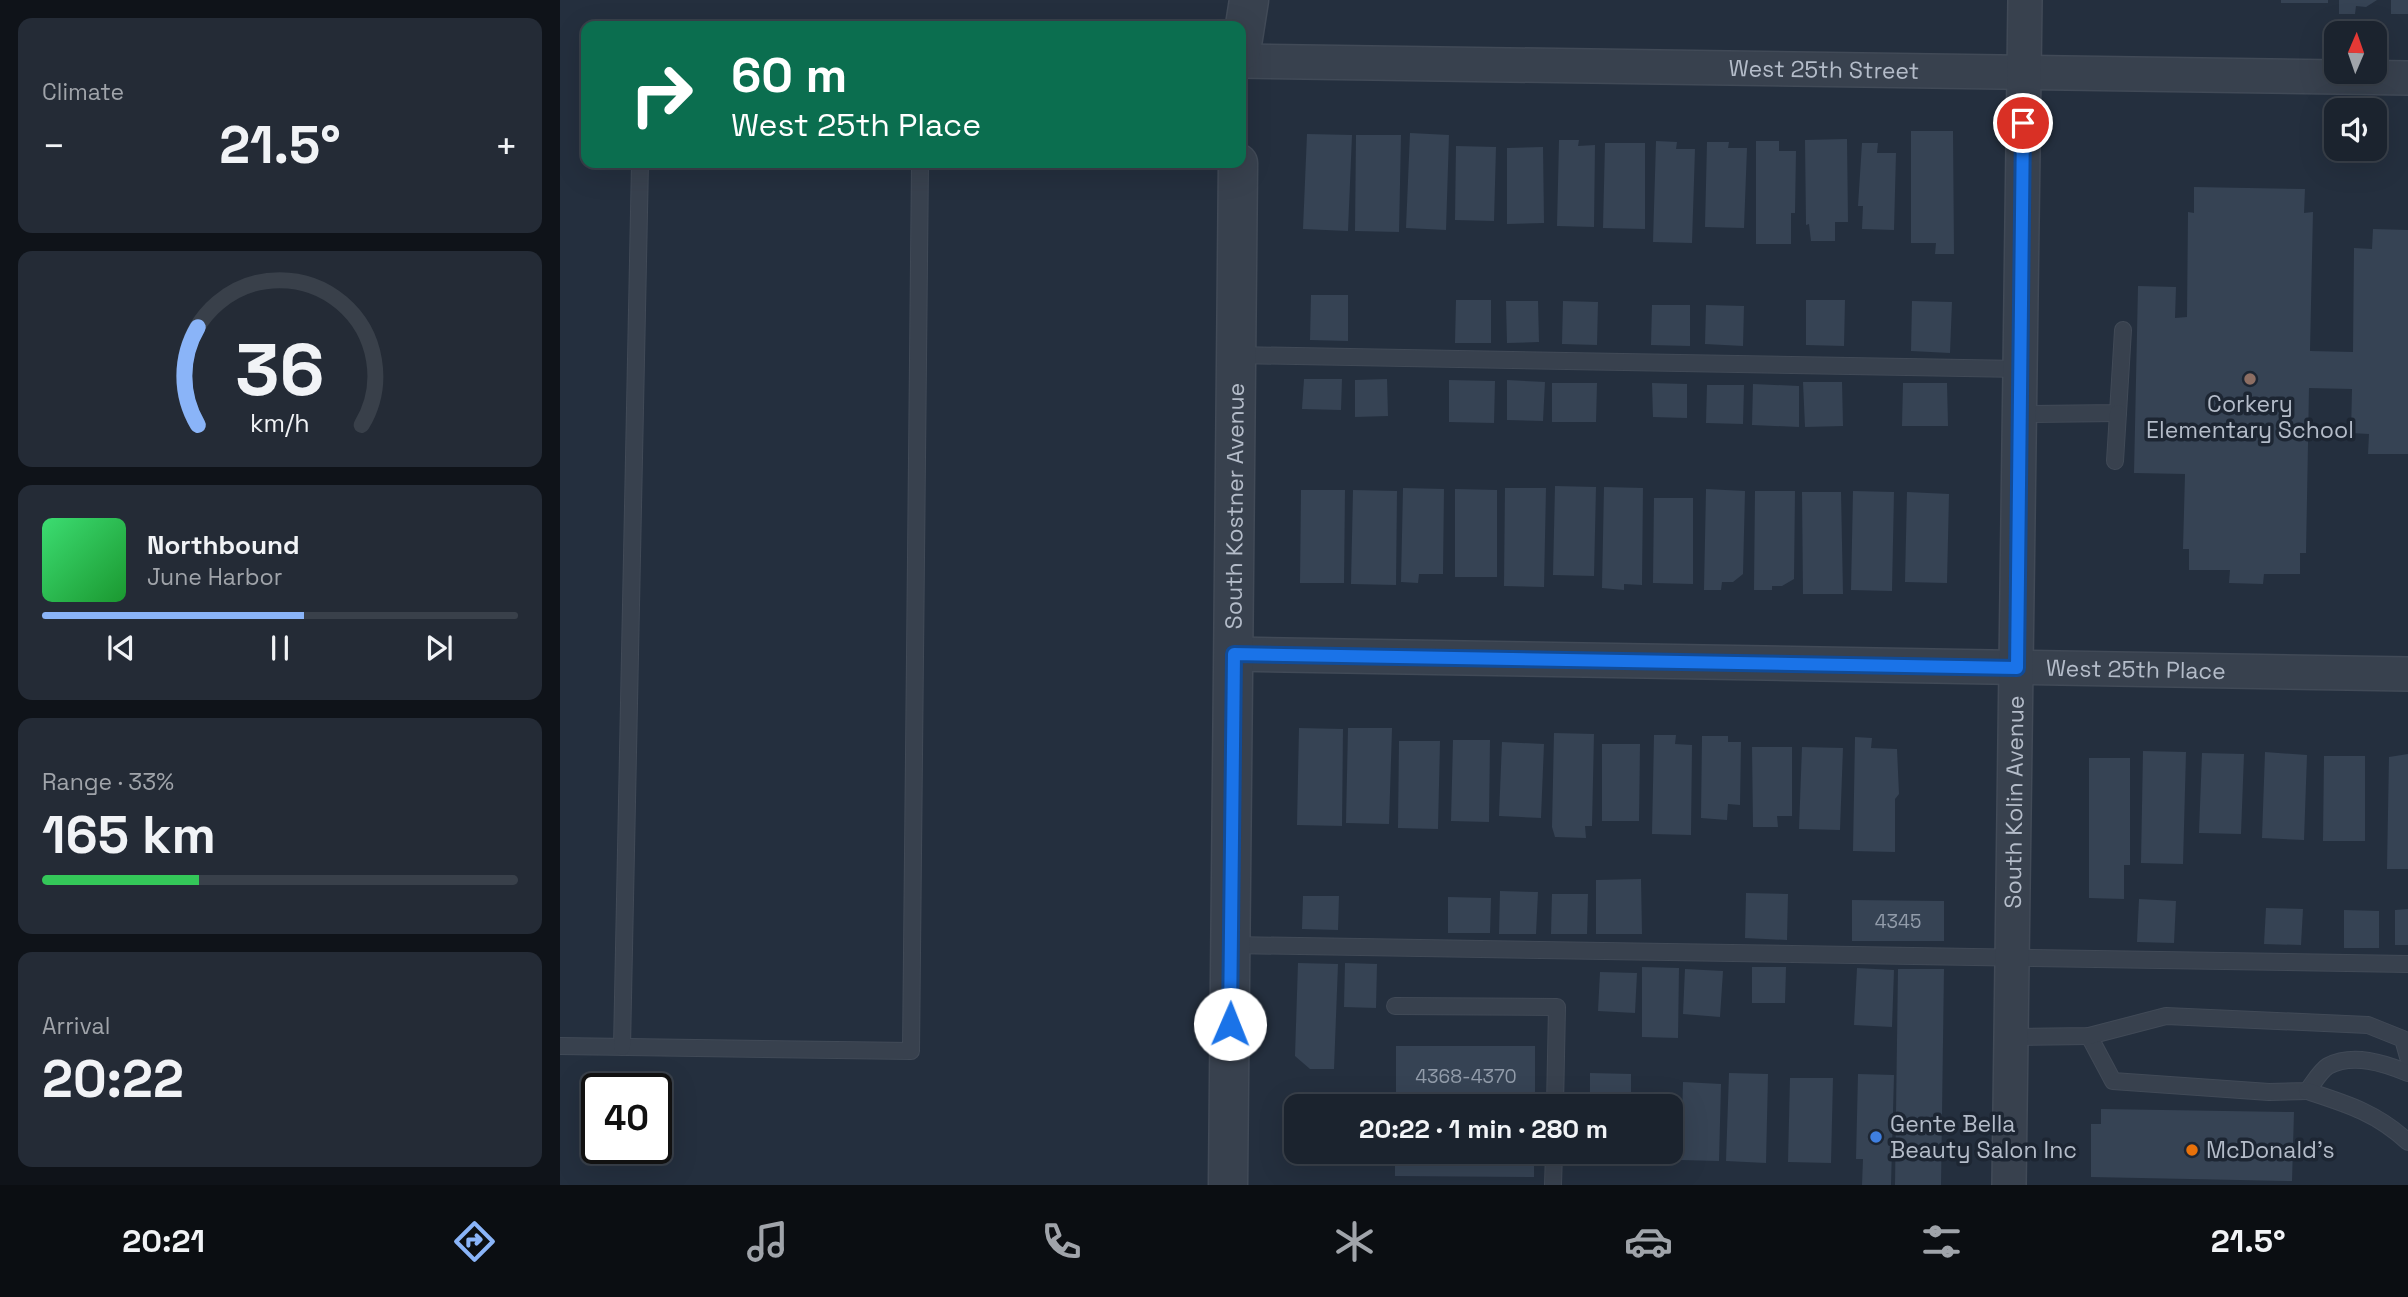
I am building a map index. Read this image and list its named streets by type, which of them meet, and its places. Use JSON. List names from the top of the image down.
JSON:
{
  "streets": {
    "street": [
      "West 25th Street",
      "South Kostner Avenue",
      "West 25th Place",
      "South Kolin Avenue"
    ]
  },
  "crossings": [
    ["West 25th Street", "South Kolin Avenue"],
    ["South Kostner Avenue", "West 25th Place"],
    ["West 25th Place", "South Kolin Avenue"]
  ],
  "places": ["Corkery Elementary School", "Gente Bella Beauty Salon Inc", "McDonald's"],
  "house_numbers": ["4345", "4368-4370"],
  "north": "top",
  "page": {
    "tile": [
      "Climate",
      ["Range · 33%", "165 km"],
      ["Arrival", "20:22"]
    ],
    "turn": ["60 m", "West 25th Place"],
    "heat": ["−", "21.5°", "+"],
    "song": ["Northbound", "June Harbor"],
    "limit": "40",
    "trip": "20:22 · 1 min · 280 m",
    "tabs": ["20:21", "21.5°"],
    "gauge": ["36", "km/h"]
  }
}
